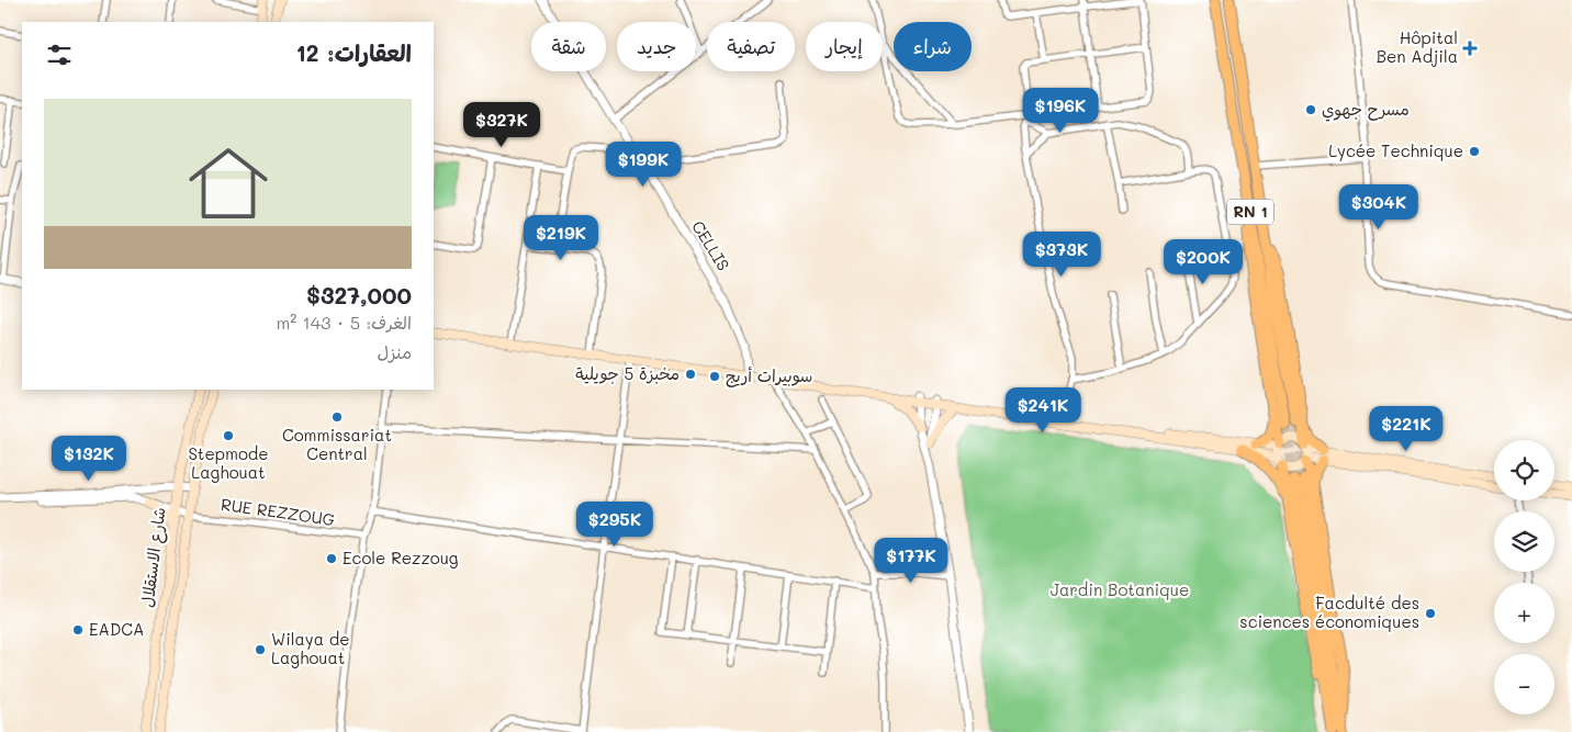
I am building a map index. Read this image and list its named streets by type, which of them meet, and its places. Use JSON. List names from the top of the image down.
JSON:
{
  "streets": {
    "highway": ["RN 1"],
    "main road": ["شارع الاستقلال"],
    "street": ["CELLIS", "RUE REZZOUG"]
  },
  "parks": ["Jardin Botanique"],
  "places": {
    "health": ["Hôpital Ben Adjila"],
    "other": [
      "مسرح جهوي",
      "Lycée Technique",
      "مخبزة 5 جويلية",
      "سوبيرات أريج",
      "Commissariat Central",
      "Stepmode Laghouat",
      "Ecole Rezzoug",
      "Facdulté des sciences économiques",
      "EADCA",
      "Wilaya de Laghouat"
    ]
  },
  "page": {
    "chip": [
      "شراء",
      "إيجار",
      "تصفية",
      "جديد",
      "شقة"
    ],
    "heading": "العقارات: 12",
    "price": [
      "$196K",
      "$327K",
      "$199K",
      "$304K",
      "$219K",
      "$373K",
      "$200K",
      "$241K",
      "$221K",
      "$132K",
      "$295K",
      "$177K"
    ],
    "list": [
      {
        "name": "$327,000",
        "note": "الغرف: 5 · 143 m² · منزل"
      }
    ],
    "map_buttons": ["+", "−"]
  }
}
